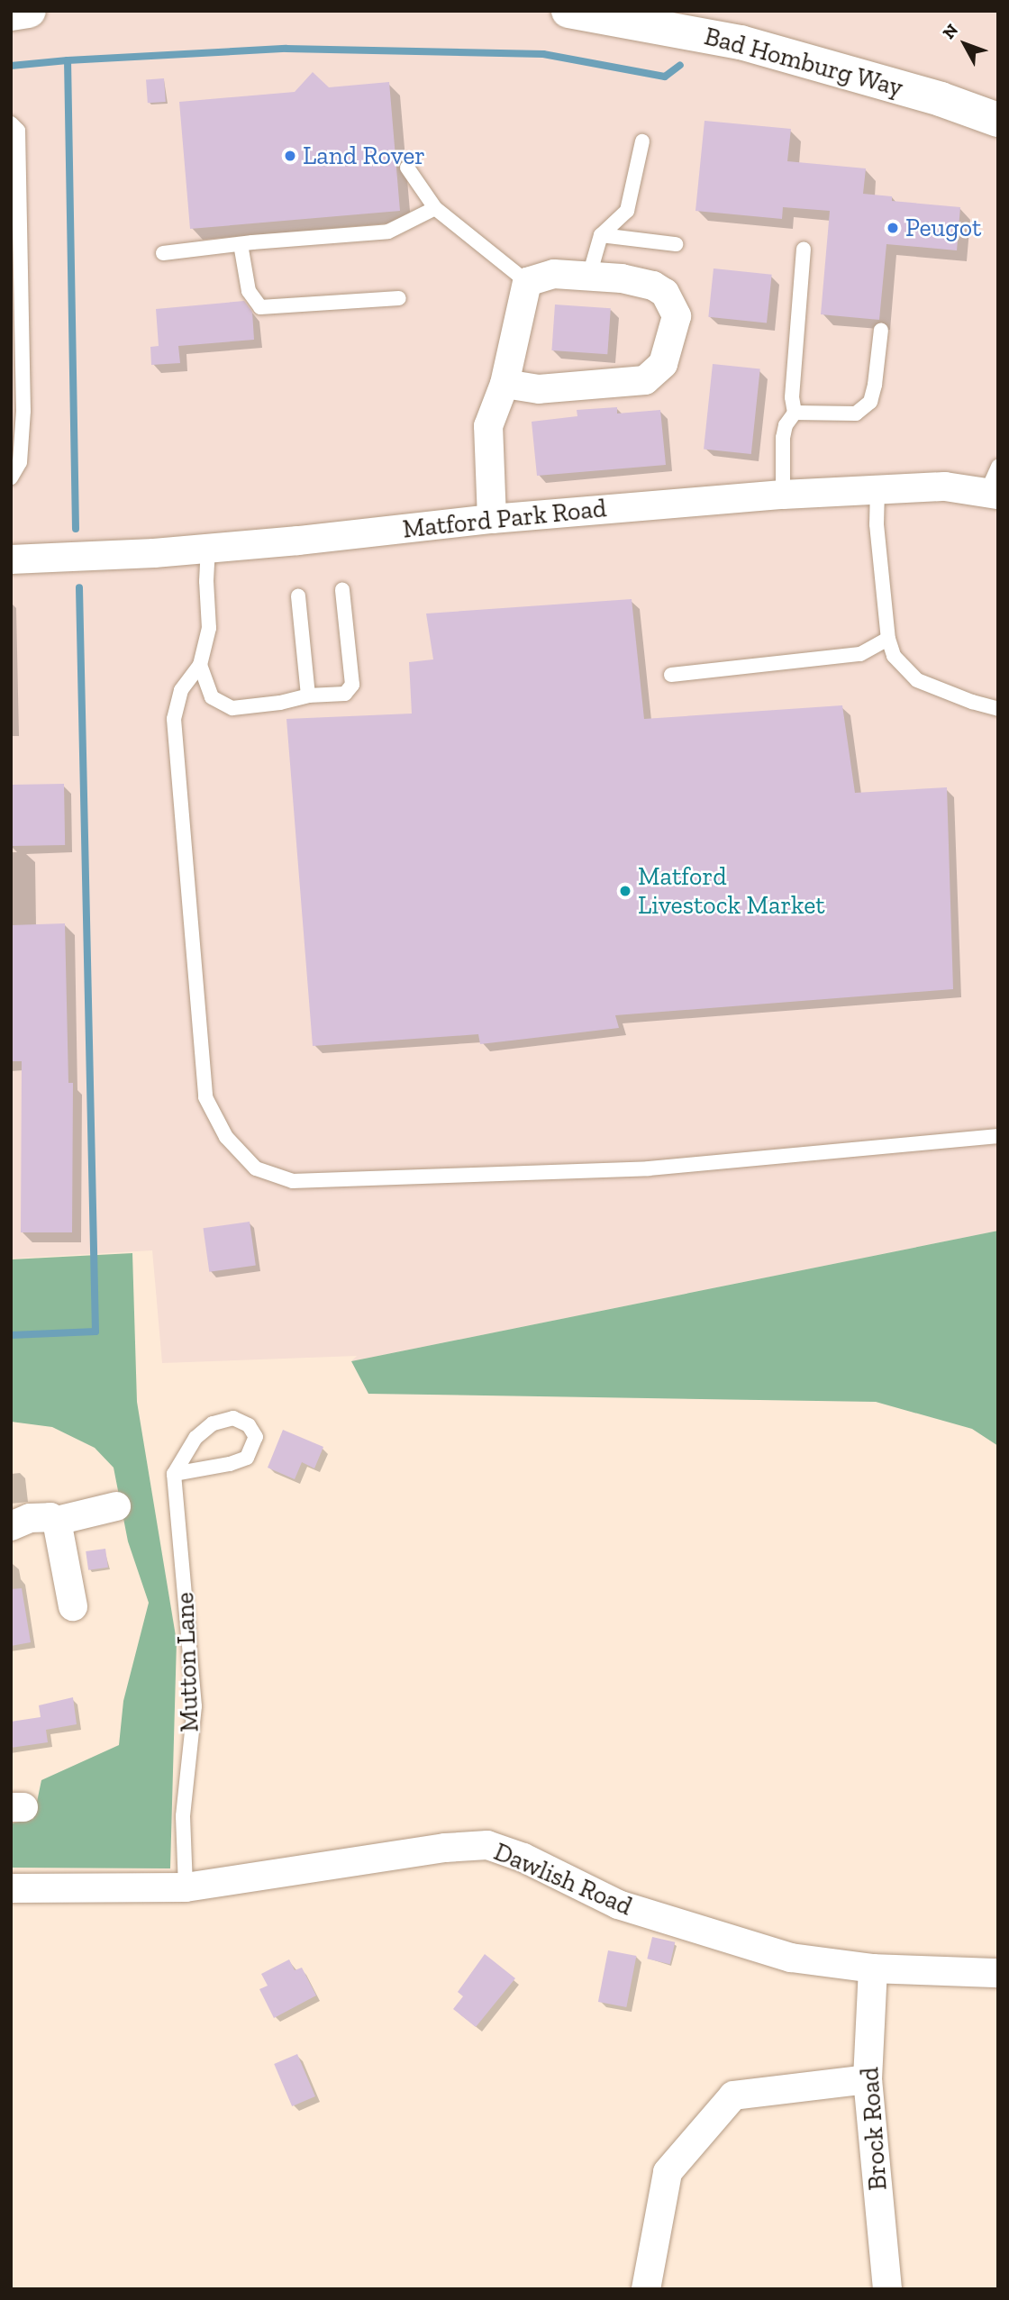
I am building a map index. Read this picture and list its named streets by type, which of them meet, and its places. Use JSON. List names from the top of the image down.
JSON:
{
  "streets": {
    "main road": ["Bad Homburg Way"],
    "street": ["Matford Park Road", "Dawlish Road", "Brock Road"],
    "lane": ["Mutton Lane"]
  },
  "crossings": [
    ["Mutton Lane", "Dawlish Road"],
    ["Dawlish Road", "Brock Road"]
  ],
  "places": ["Land Rover", "Peugot", "Matford Livestock Market"],
  "north": "top left"
}
